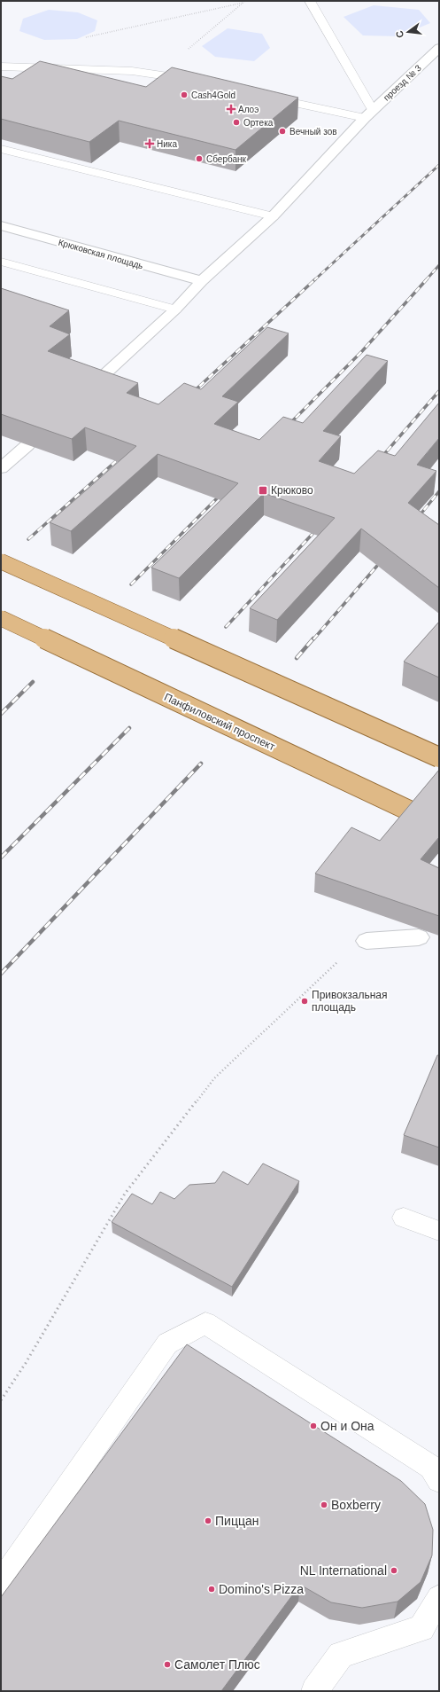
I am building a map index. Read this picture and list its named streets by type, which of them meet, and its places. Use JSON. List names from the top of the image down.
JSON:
{
  "streets": {
    "main road": ["Панфиловский проспект"],
    "street": ["проезд № 3", "Крюковская площадь"]
  },
  "crossings": [
    ["проезд № 3", "Крюковская площадь"]
  ],
  "places": {
    "other": [
      "Cash4Gold",
      "Ортека",
      "Вечный зов",
      "Сбербанк",
      "Привокзальная площадь",
      "Он и Она",
      "Boxberry",
      "Пиццан",
      "NL International",
      "Domino's Pizza",
      "Самолет Плюс"
    ],
    "health": ["Алоэ", "Ника"],
    "transit": ["Крюково"]
  },
  "north": "left"
}
